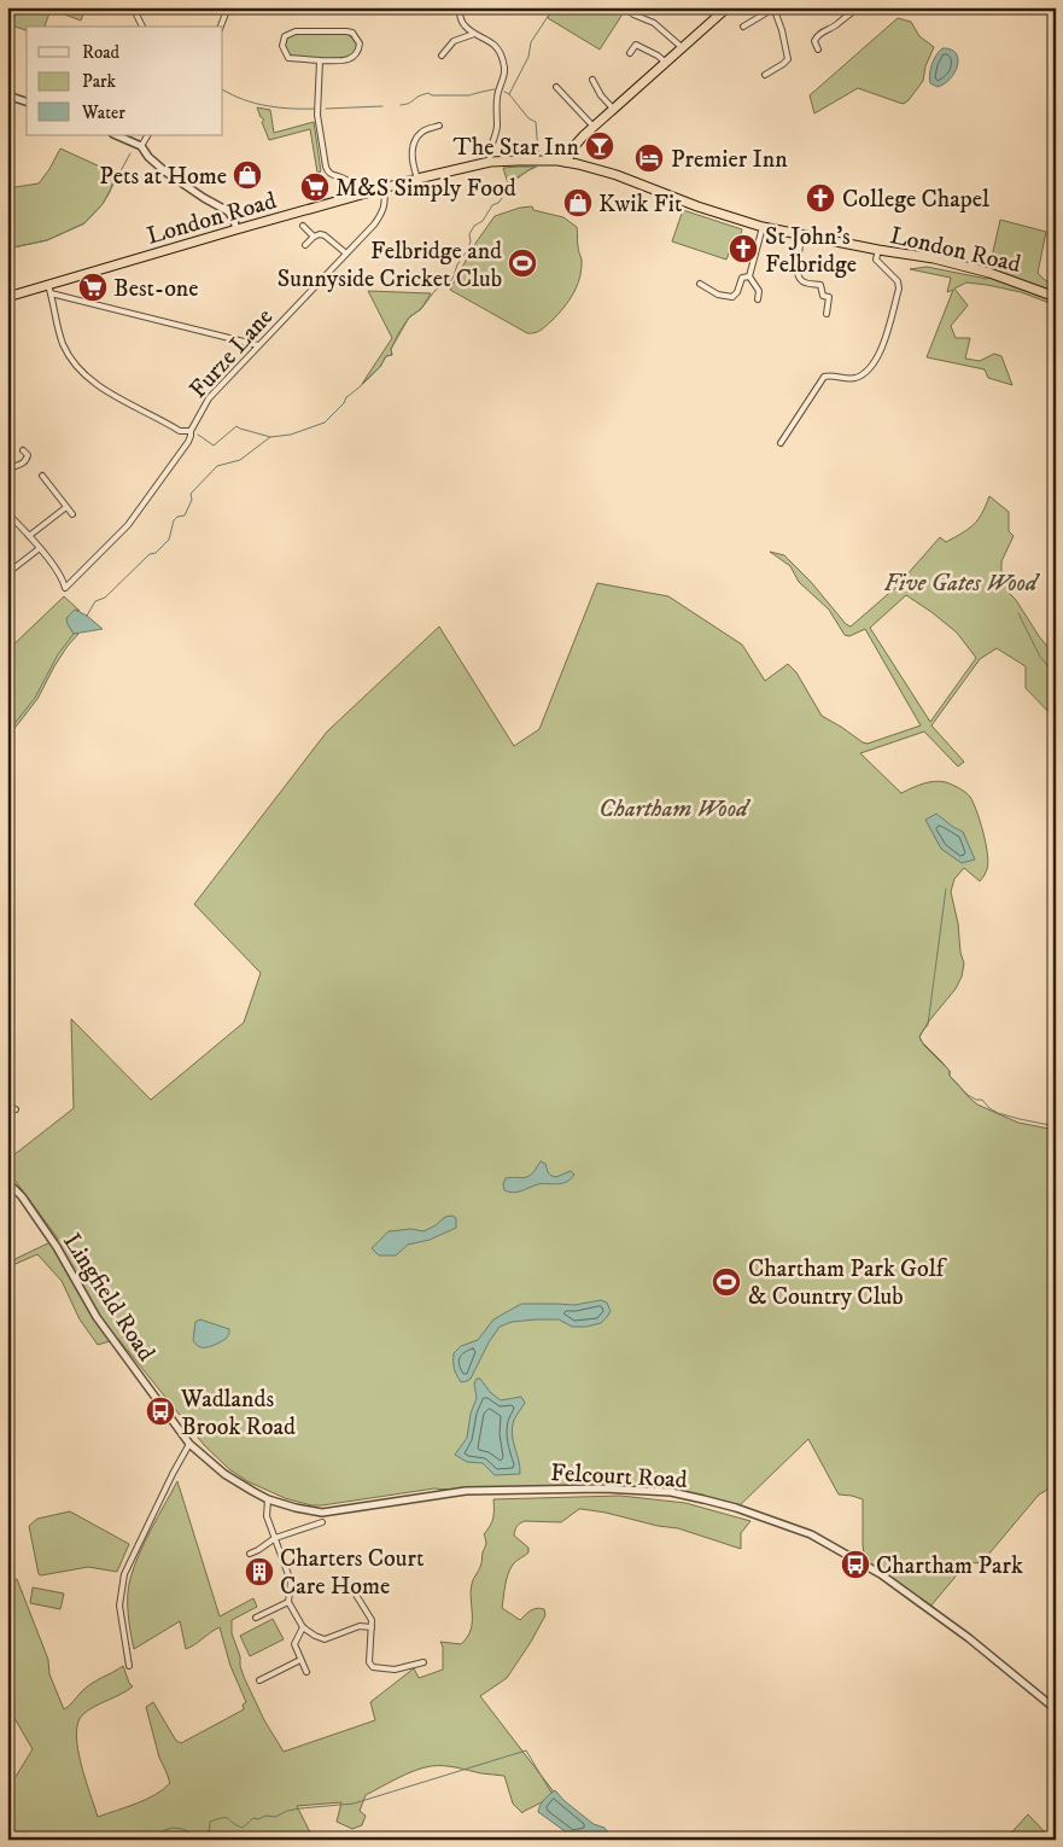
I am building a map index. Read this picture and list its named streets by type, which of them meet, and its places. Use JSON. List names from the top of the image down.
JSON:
{
  "streets": {
    "highway": ["London Road"],
    "street": ["Furze Lane", "Lingfield Road", "Felcourt Road"]
  },
  "crossings": [
    ["London Road", "Furze Lane"],
    ["Lingfield Road", "Felcourt Road"]
  ],
  "parks": ["Five Gates Wood", "Chartham Wood"],
  "places": {
    "bar": ["The Star Inn"],
    "hotel": ["Premier Inn"],
    "shop": ["Pets at Home", "Kwik Fit"],
    "supermarket": ["M&S Simply Food", "Best-one"],
    "church": ["College Chapel", "St John's Felbridge"],
    "sports": ["Felbridge and Sunnyside Cricket Club", "Chartham Park Golf & Country Club"],
    "bus stop": ["Wadlands Brook Road", "Chartham Park"],
    "building": ["Charters Court Care Home"]
  },
  "legend": ["Road", "Park", "Water"]
}
